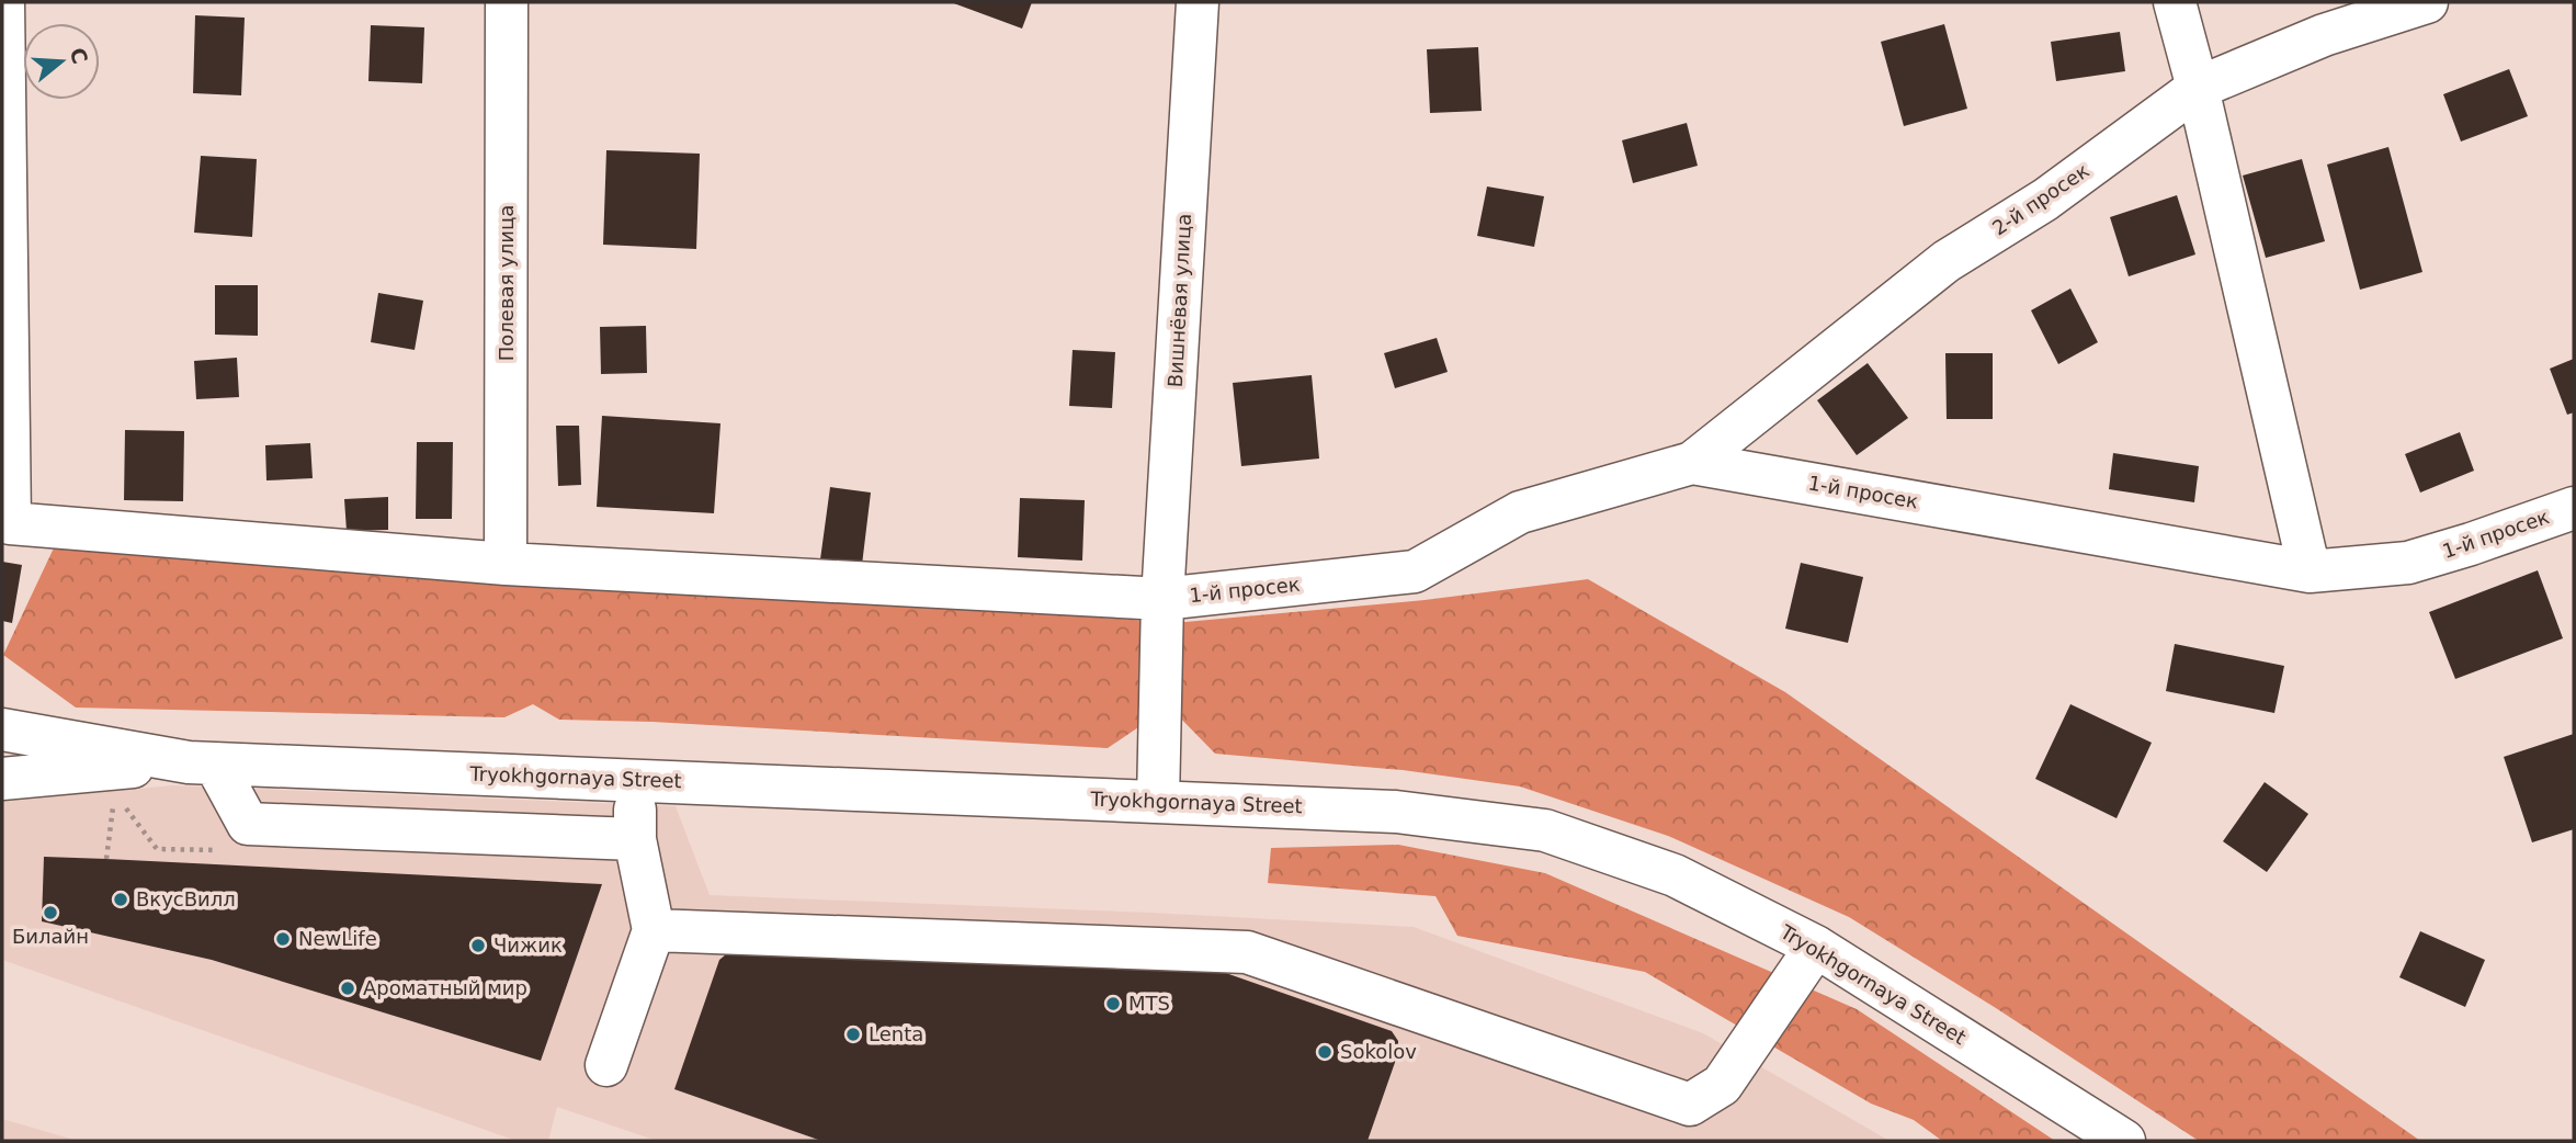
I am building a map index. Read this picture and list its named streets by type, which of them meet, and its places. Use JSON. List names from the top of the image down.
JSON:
{
  "streets": {
    "street": [
      "2-й просек",
      "Полевая улица",
      "Вишнёвая улица",
      "1-й просек",
      "Tryokhgornaya Street"
    ]
  },
  "crossings": [
    ["2-й просек", "1-й просек"],
    ["Полевая улица", "1-й просек"],
    ["Вишнёвая улица", "1-й просек"],
    ["Вишнёвая улица", "Tryokhgornaya Street"]
  ],
  "places": [
    "ВкусВилл",
    "Билайн",
    "NewLife",
    "Чижик",
    "Ароматный мир",
    "MTS",
    "Lenta",
    "Sokolov"
  ],
  "north": "right"
}
